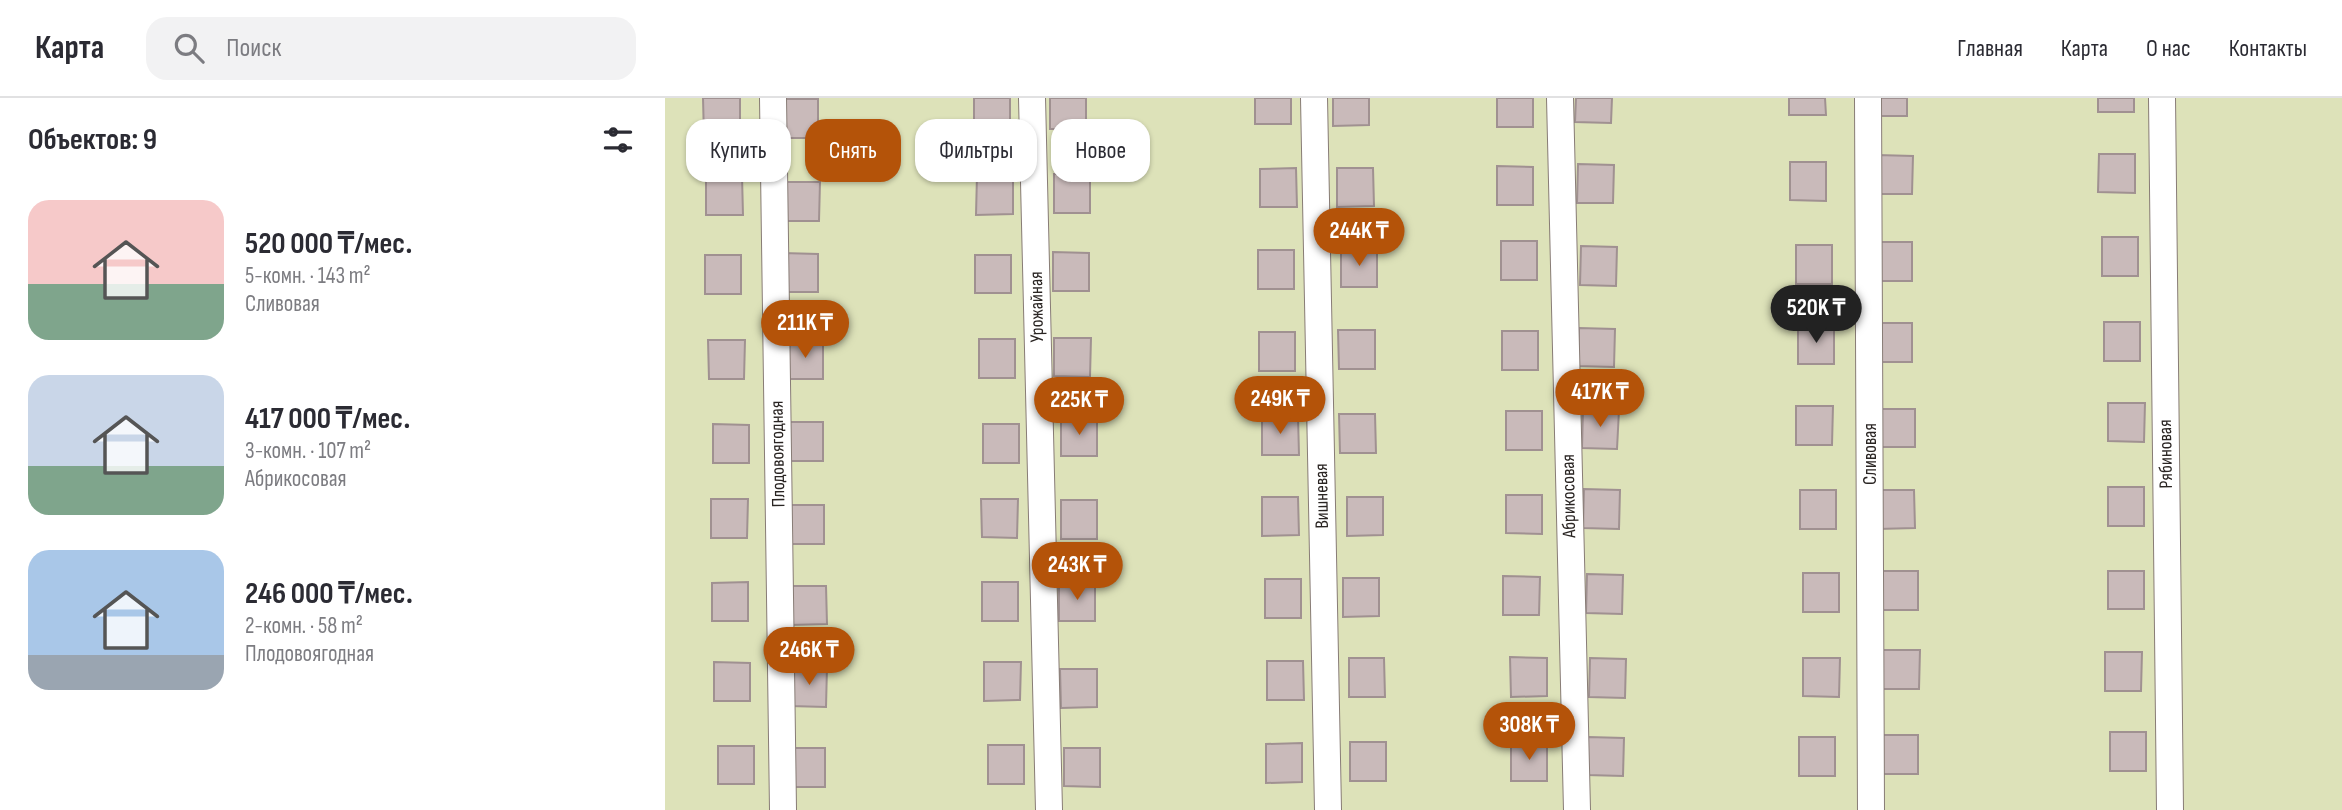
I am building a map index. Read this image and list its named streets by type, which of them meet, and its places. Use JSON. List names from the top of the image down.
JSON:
{
  "streets": {
    "street": [
      "Урожайная",
      "Плодовоягодная",
      "Сливовая",
      "Рябиновая",
      "Вишневая",
      "Абрикосовая"
    ]
  },
  "page": {
    "header": "Карта",
    "search": "Поиск",
    "nav": [
      "Главная",
      "Карта",
      "О нас",
      "Контакты"
    ],
    "heading": "Объектов: 9",
    "chip": [
      "Купить",
      "Снять",
      "Фильтры",
      "Новое"
    ],
    "list": [
      {
        "name": "520 000 ₸/мес.",
        "note": "5-комн. · 143 m² · Сливовая"
      },
      {
        "name": "417 000 ₸/мес.",
        "note": "3-комн. · 107 m² · Абрикосовая"
      },
      {
        "name": "246 000 ₸/мес.",
        "note": "2-комн. · 58 m² · Плодовоягодная"
      }
    ],
    "price": [
      "244K ₸",
      "520K ₸",
      "211K ₸",
      "417K ₸",
      "249K ₸",
      "225K ₸",
      "243K ₸",
      "246K ₸",
      "308K ₸"
    ]
  }
}
